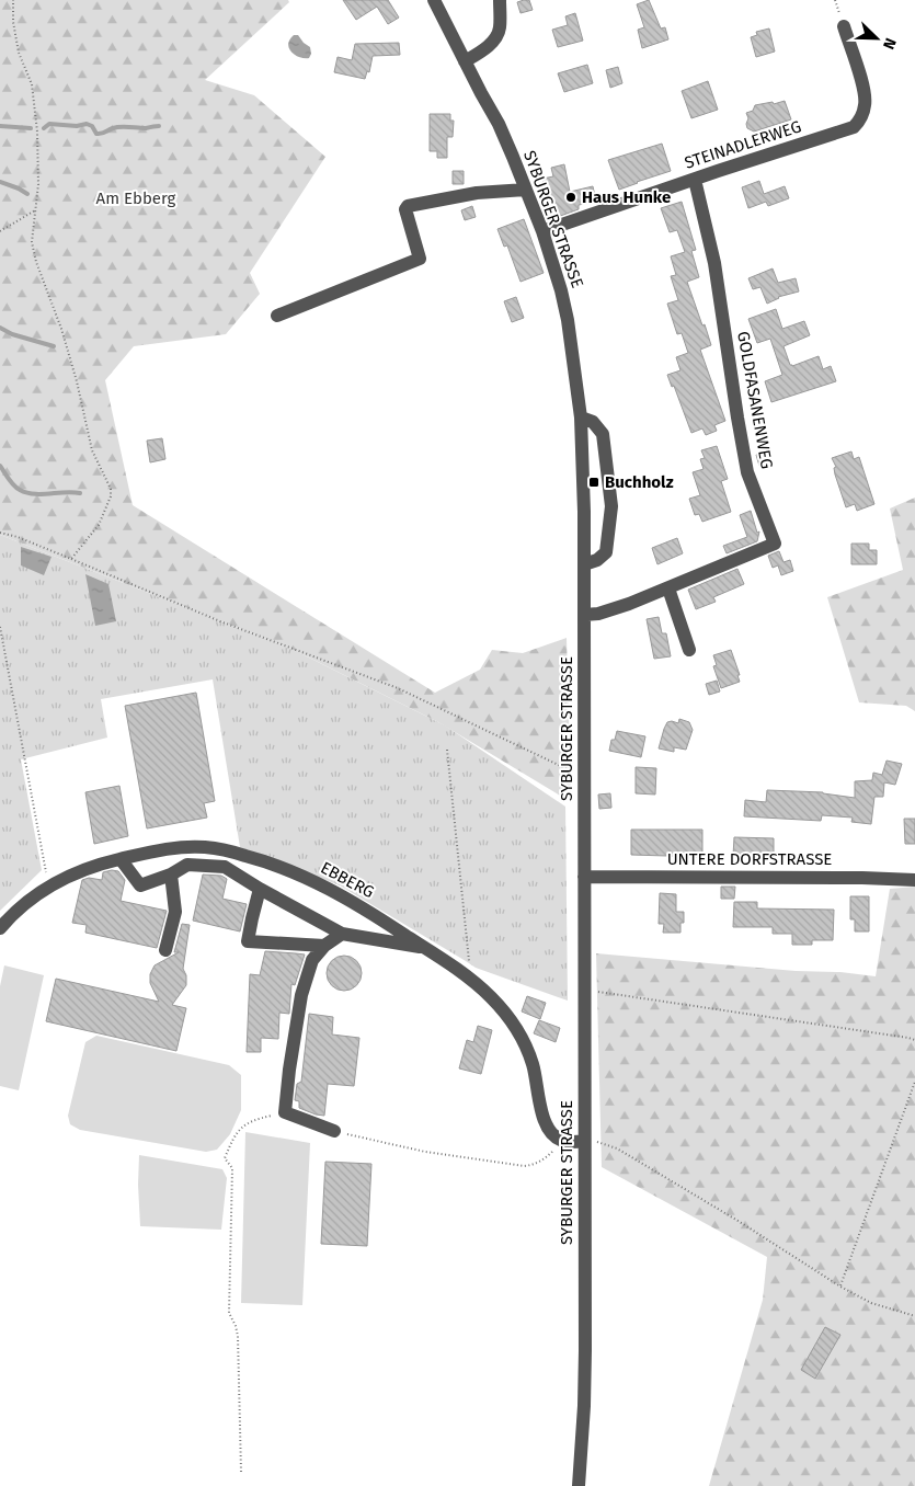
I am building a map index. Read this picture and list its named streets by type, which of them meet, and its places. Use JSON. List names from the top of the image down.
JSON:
{
  "streets": {
    "street": [
      "STEINADLERWEG",
      "SYBURGER STRASSE",
      "GOLDFASANENWEG",
      "UNTERE DORFSTRASSE",
      "EBBERG"
    ]
  },
  "crossings": [
    ["STEINADLERWEG", "SYBURGER STRASSE"],
    ["STEINADLERWEG", "GOLDFASANENWEG"],
    ["SYBURGER STRASSE", "GOLDFASANENWEG"],
    ["SYBURGER STRASSE", "UNTERE DORFSTRASSE"]
  ],
  "parks": ["Am Ebberg"],
  "places": {
    "other": ["Haus Hunke"],
    "transit": ["Buchholz"]
  },
  "north": "bottom right"
}
